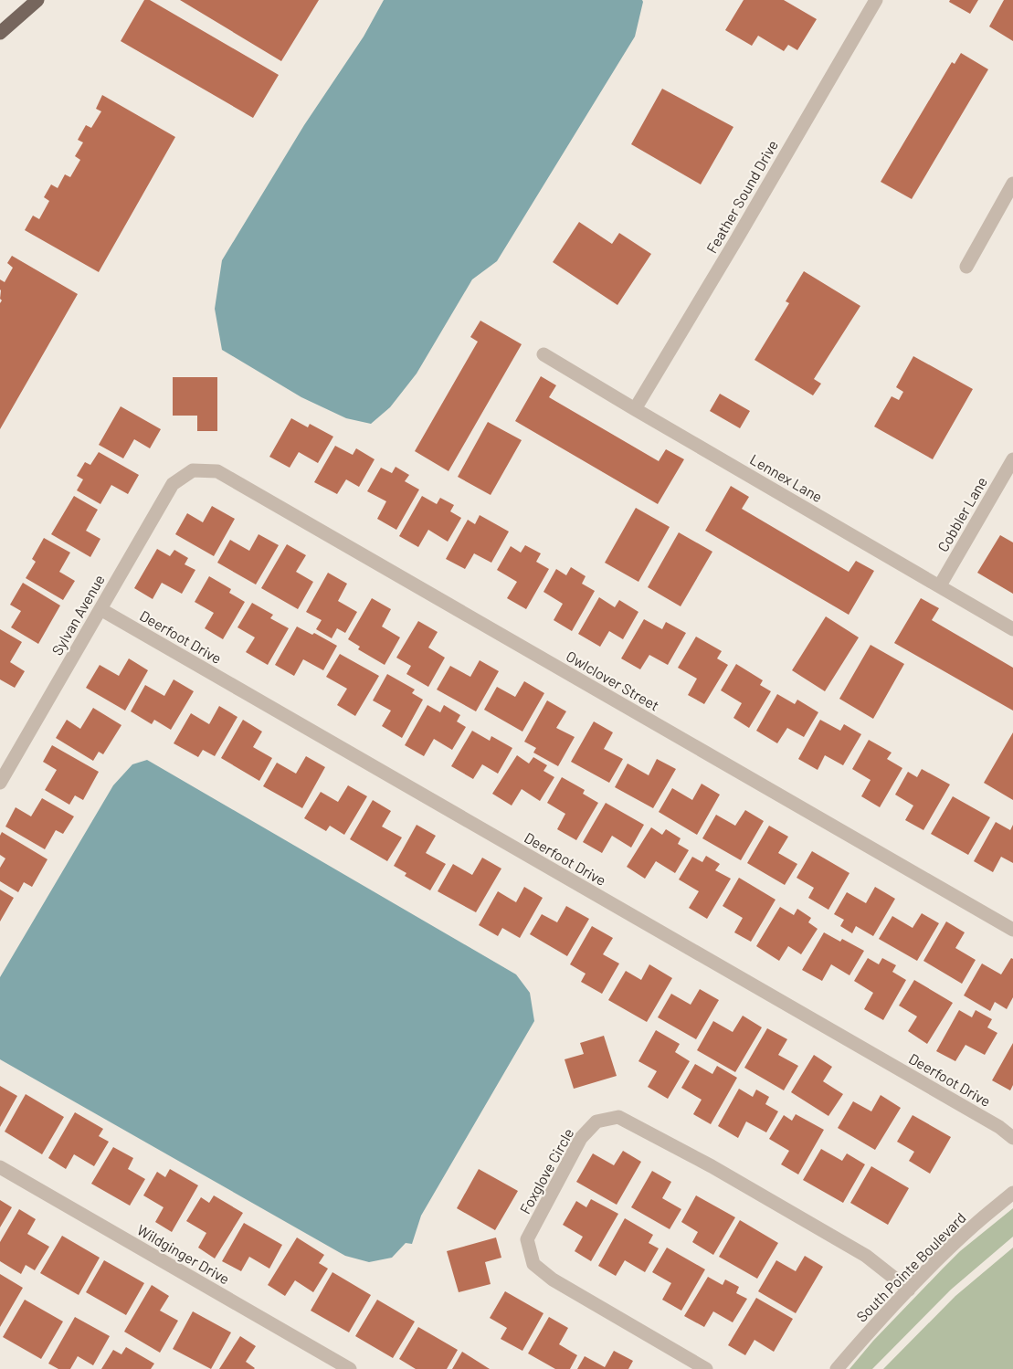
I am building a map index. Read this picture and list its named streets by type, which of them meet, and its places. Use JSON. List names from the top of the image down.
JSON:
{
  "streets": {
    "street": [
      "Feather Sound Drive",
      "Lennex Lane",
      "Cobbler Lane",
      "Sylvan Avenue",
      "Deerfoot Drive",
      "Owlclover Street",
      "Foxglove Circle",
      "Wildginger Drive",
      "South Pointe Boulevard"
    ]
  },
  "crossings": [
    ["Feather Sound Drive", "Lennex Lane"],
    ["Lennex Lane", "Cobbler Lane"],
    ["Sylvan Avenue", "Deerfoot Drive"],
    ["Sylvan Avenue", "Owlclover Street"],
    ["Foxglove Circle", "South Pointe Boulevard"]
  ]
}
